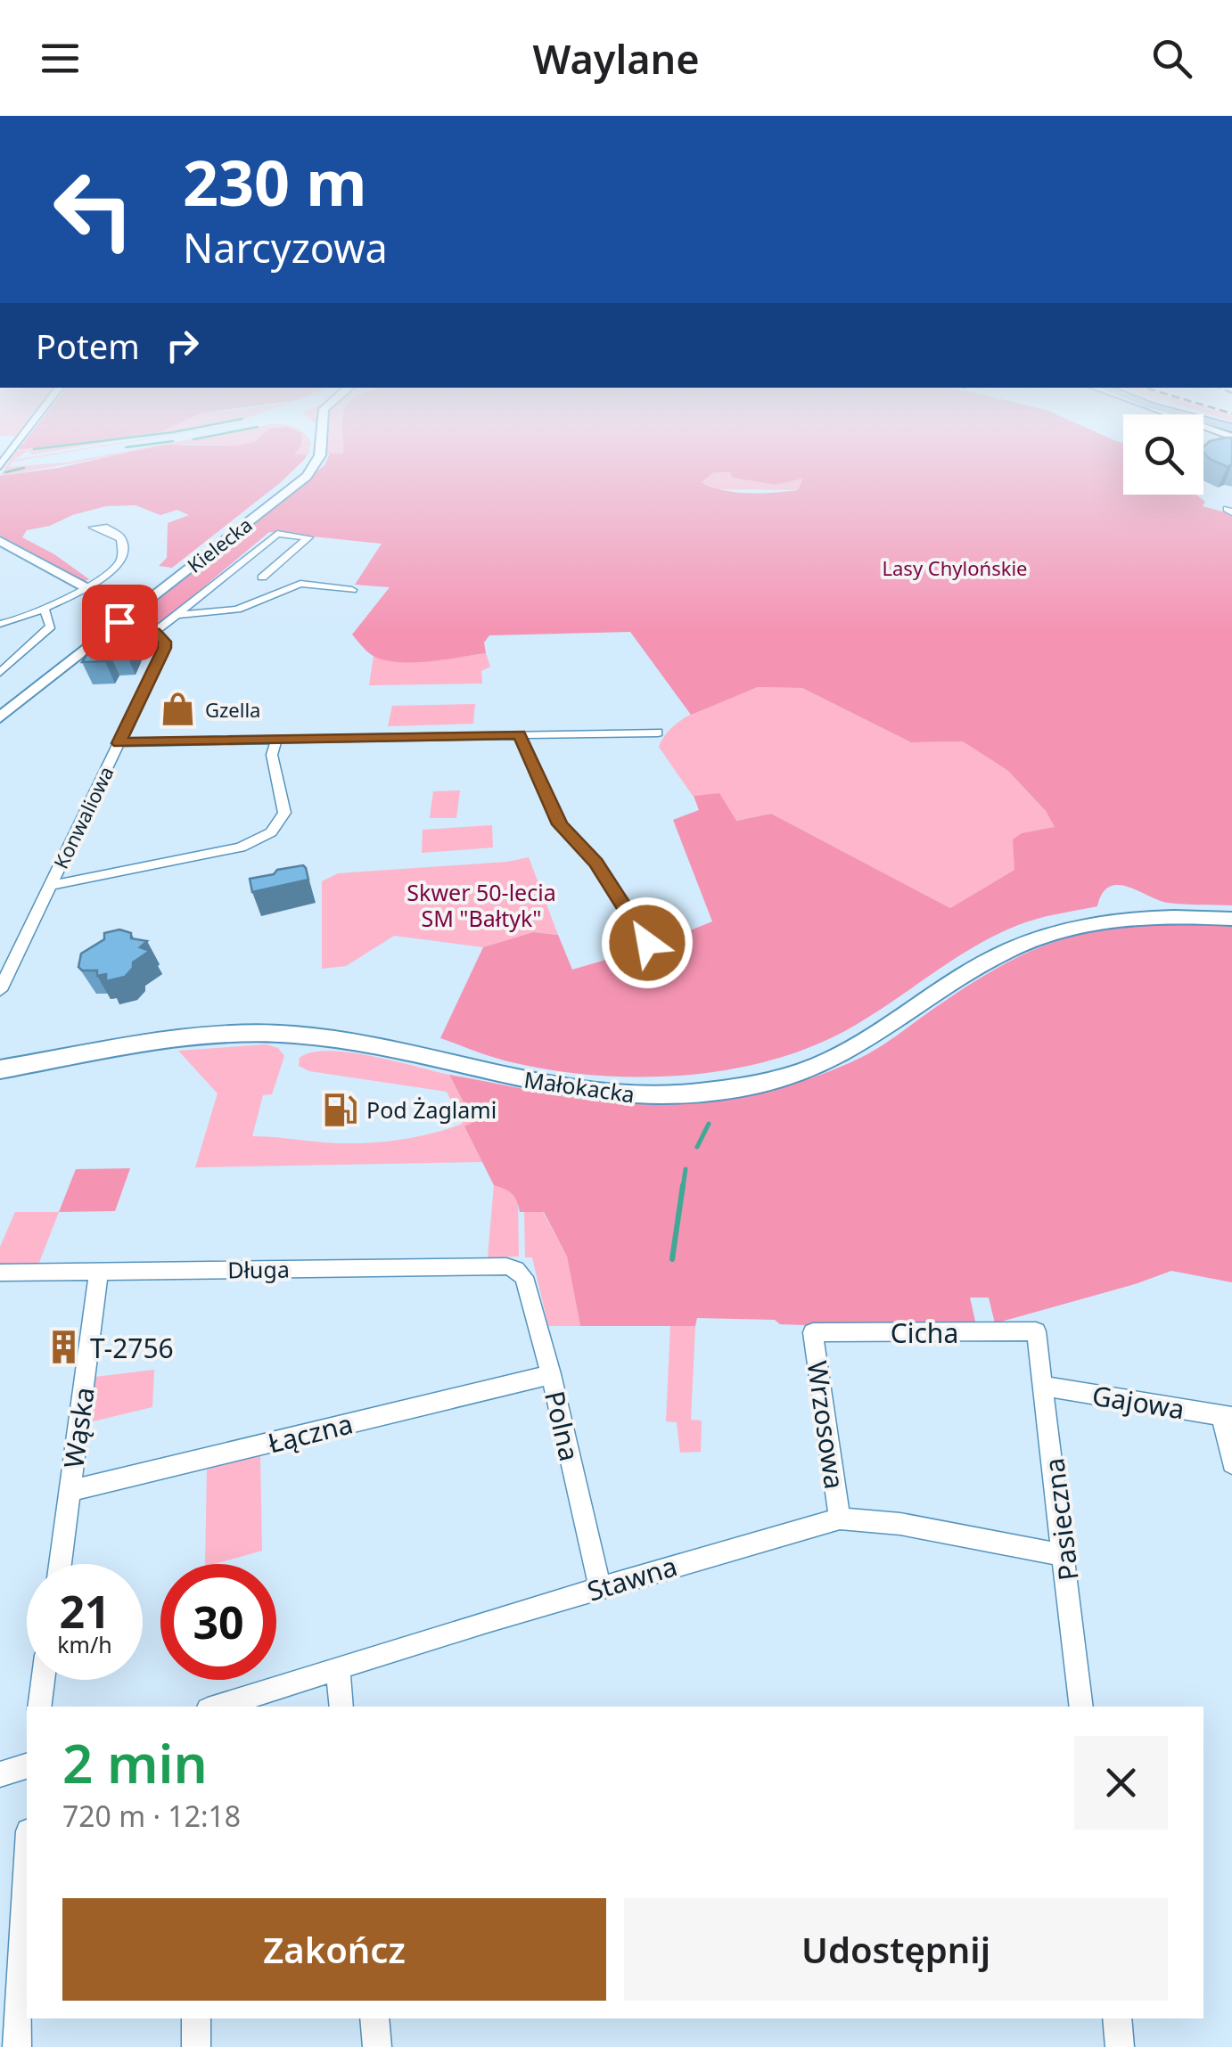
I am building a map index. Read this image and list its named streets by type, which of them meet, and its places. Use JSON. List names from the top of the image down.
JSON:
{
  "streets": {
    "main road": ["Kielecka", "Małokacka"],
    "street": [
      "Konwaliowa",
      "Długa",
      "Cicha",
      "Gajowa",
      "Wrzosowa",
      "Polna",
      "Wąska",
      "Łączna",
      "Pasieczna",
      "Stawna"
    ]
  },
  "crossings": [
    ["Kielecka", "Konwaliowa"],
    ["Długa", "Polna"],
    ["Długa", "Wąska"],
    ["Cicha", "Wrzosowa"],
    ["Cicha", "Pasieczna"],
    ["Gajowa", "Pasieczna"],
    ["Wrzosowa", "Stawna"],
    ["Polna", "Łączna"],
    ["Polna", "Stawna"],
    ["Wąska", "Łączna"],
    ["Pasieczna", "Stawna"]
  ],
  "parks": ["Lasy Chylońskie", "Skwer 50-lecia SM \"Bałtyk\""],
  "places": {
    "shop": ["Gzella"],
    "fuel station": ["Pod Żaglami"],
    "building": ["T-2756"]
  },
  "page": {
    "header": "Waylane",
    "turn": ["230 m", "Narcyzowa"],
    "then": "Potem",
    "speed": "21 km/h",
    "limit": "30",
    "heading": ["2 min", "720 m · 12:18"],
    "buttons": ["Zakończ", "Udostępnij"]
  }
}
